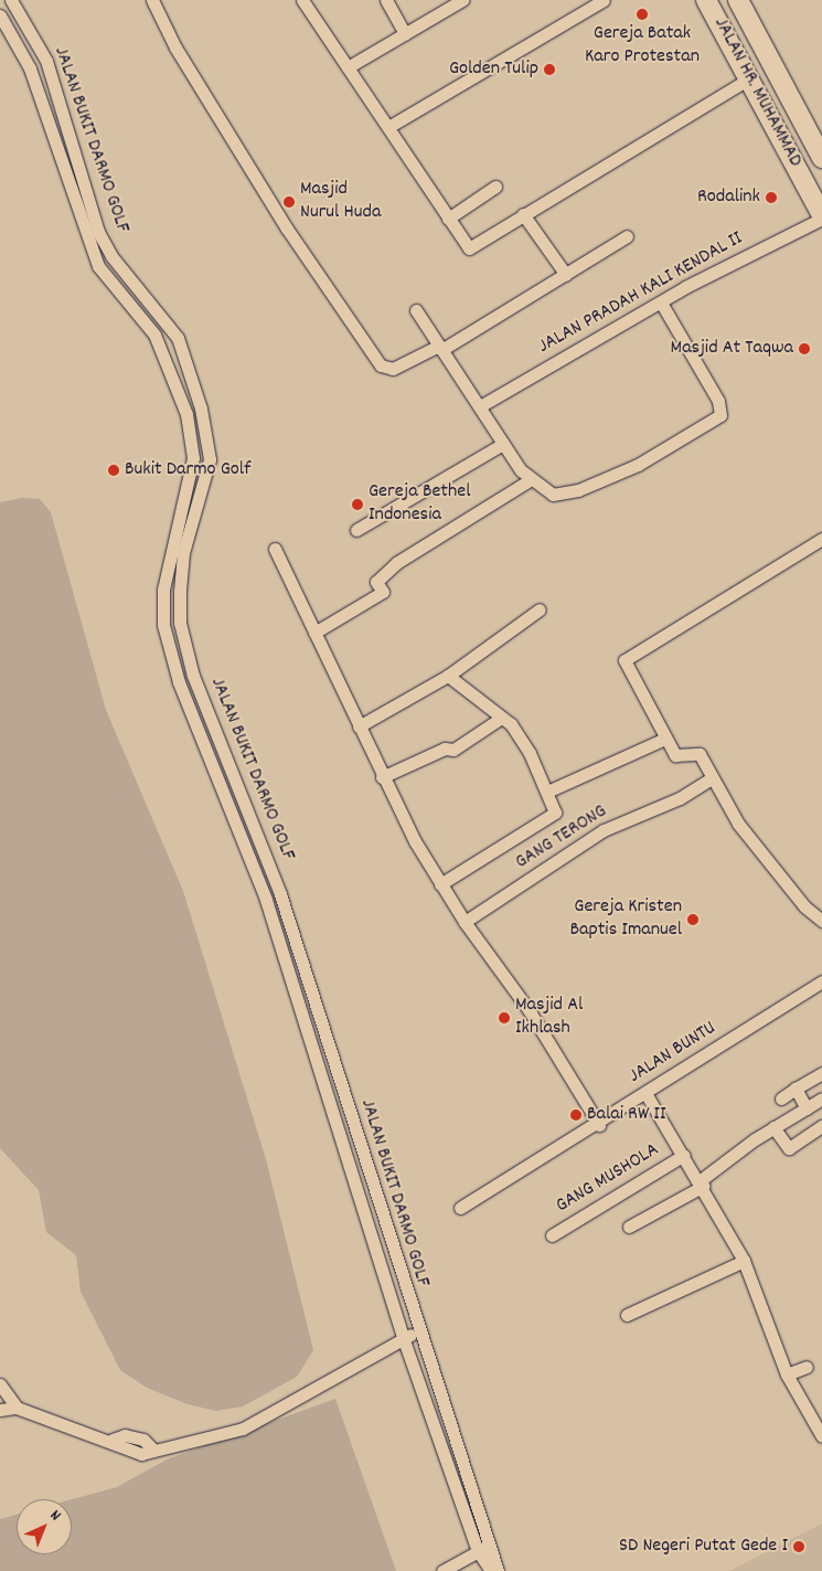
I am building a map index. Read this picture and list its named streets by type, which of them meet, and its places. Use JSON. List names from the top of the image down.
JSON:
{
  "streets": {
    "main road": ["JALAN HR. MUHAMMAD"],
    "street": [
      "JALAN BUKIT DARMO GOLF",
      "JALAN PRADAH KALI KENDAL II",
      "GANG TERONG",
      "JALAN BUNTU",
      "GANG MUSHOLA"
    ]
  },
  "crossings": [
    ["JALAN HR. MUHAMMAD", "JALAN PRADAH KALI KENDAL II"]
  ],
  "places": [
    "Gereja Batak Karo Protestan",
    "Golden Tulip",
    "Rodalink",
    "Masjid Nurul Huda",
    "Masjid At Taqwa",
    "Bukit Darmo Golf",
    "Gereja Bethel Indonesia",
    "Gereja Kristen Baptis Imanuel",
    "Masjid Al Ikhlash",
    "Balai RW II",
    "SD Negeri Putat Gede I"
  ],
  "north": "top right"
}
